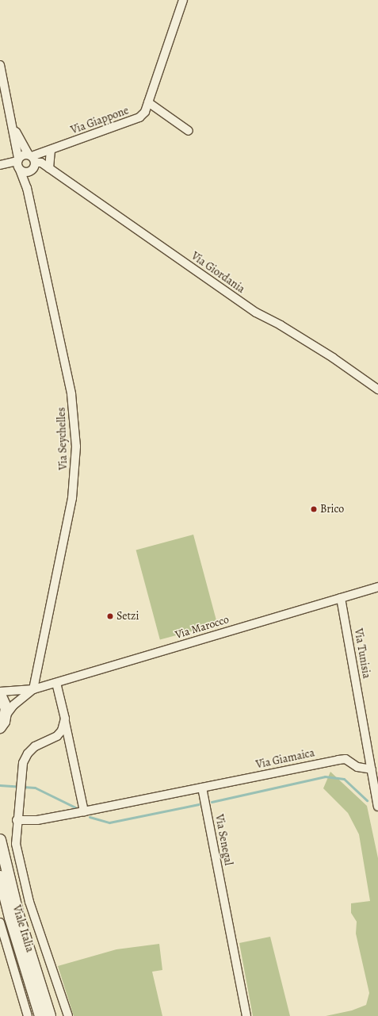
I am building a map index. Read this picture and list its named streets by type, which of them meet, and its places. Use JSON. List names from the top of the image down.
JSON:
{
  "streets": {
    "main road": ["Viale Italia"],
    "street": [
      "Via Giappone",
      "Via Giordania",
      "Via Seychelles",
      "Via Marocco",
      "Via Tunisia",
      "Via Giamaica",
      "Via Senegal"
    ]
  },
  "crossings": [
    ["Via Giappone", "Via Giordania"],
    ["Via Giappone", "Via Seychelles"],
    ["Via Giordania", "Via Seychelles"],
    ["Via Seychelles", "Via Marocco"],
    ["Via Marocco", "Via Tunisia"],
    ["Via Tunisia", "Via Giamaica"],
    ["Via Giamaica", "Via Senegal"]
  ],
  "places": ["Brico", "Setzi"]
}
